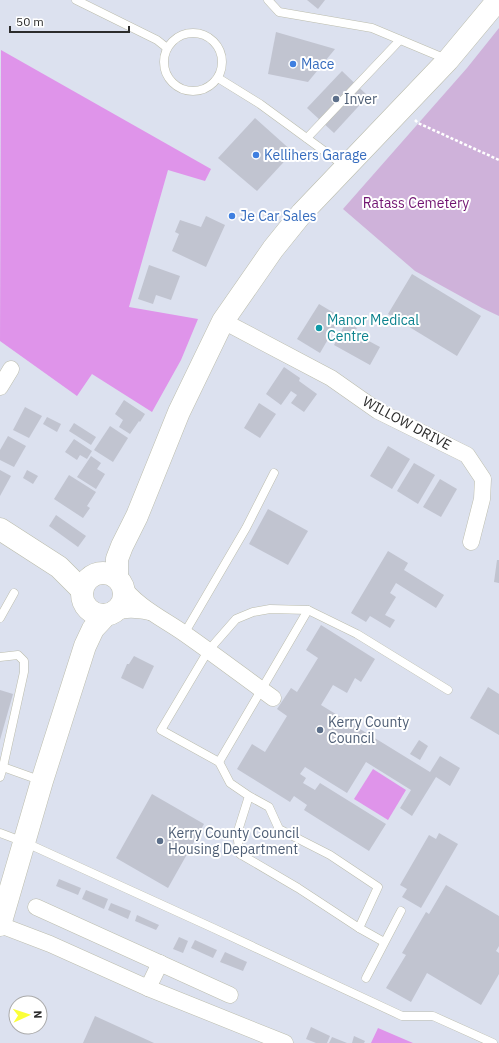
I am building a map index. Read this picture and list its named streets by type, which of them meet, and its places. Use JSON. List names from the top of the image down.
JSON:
{
  "streets": {
    "street": ["WILLOW DRIVE"]
  },
  "parks": ["Ratass Cemetery"],
  "places": [
    "Mace",
    "Inver",
    "Kellihers Garage",
    "Je Car Sales",
    "Manor Medical Centre",
    "Kerry County Council",
    "Kerry County Council Housing Department"
  ],
  "scale_bar": "50 m",
  "north": "right"
}
